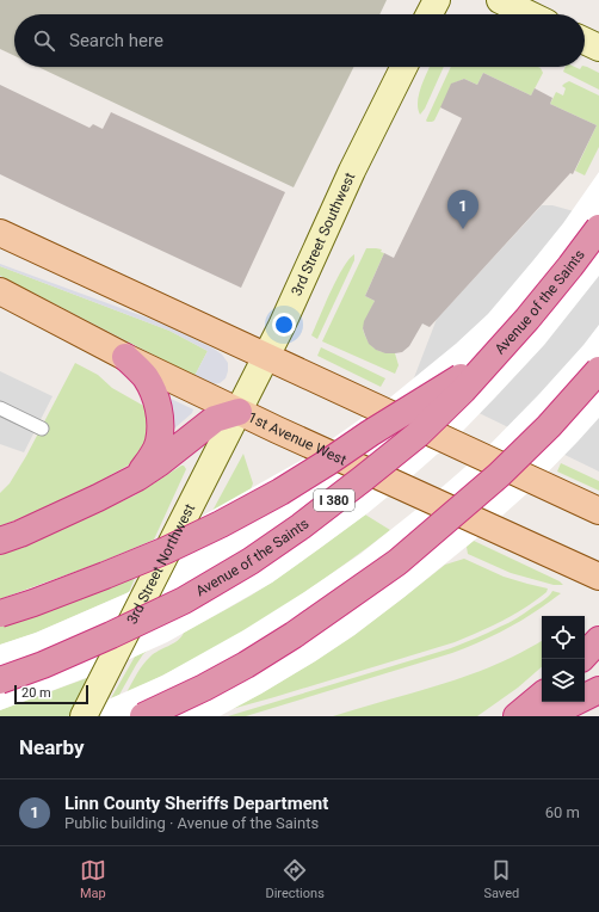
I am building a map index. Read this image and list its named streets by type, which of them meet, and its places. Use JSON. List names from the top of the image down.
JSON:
{
  "streets": {
    "highway": ["Avenue of the Saints", "I 380"],
    "main road": ["3rd Street Southwest", "1st Avenue West", "3rd Street Northwest"]
  },
  "crossings": [
    ["3rd Street Southwest", "1st Avenue West"],
    ["3rd Street Southwest", "3rd Street Northwest"],
    ["1st Avenue West", "3rd Street Northwest"]
  ],
  "scale_bar": "20 m",
  "page": {
    "search": "Search here",
    "pins": "1",
    "scale": "20 m",
    "heading": "Nearby",
    "list": [
      {
        "mark": "1",
        "name": "Linn County Sheriffs Department",
        "note": "Public building · Avenue of the Saints",
        "value": "60 m"
      }
    ],
    "nav": ["Map", "Directions", "Saved"]
  }
}
